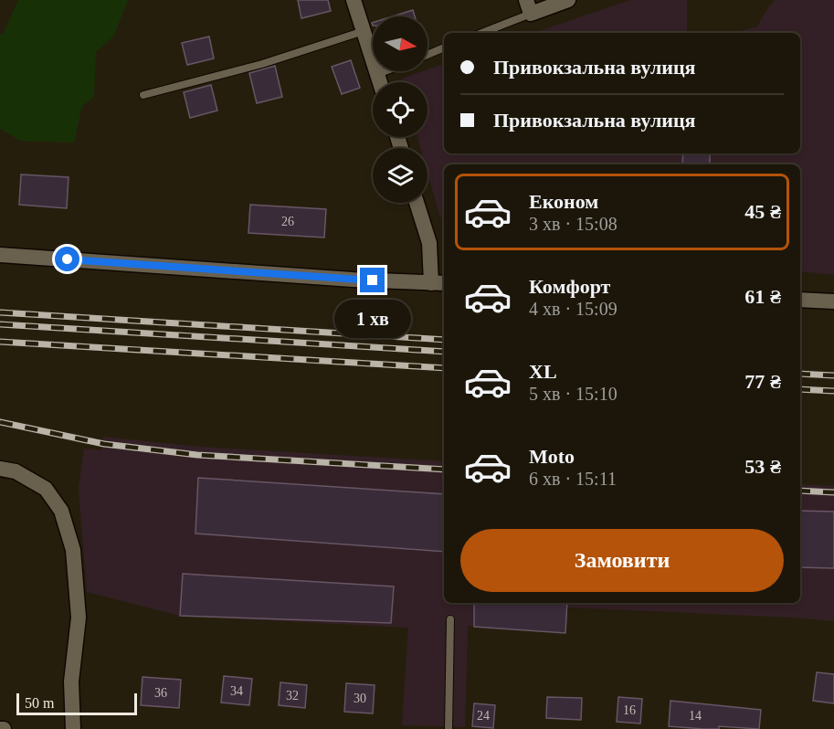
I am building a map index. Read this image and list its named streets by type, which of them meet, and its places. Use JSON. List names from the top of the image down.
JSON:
{
  "house_numbers": [
    "26",
    "34",
    "36",
    "32",
    "30",
    "16",
    "24",
    "14"
  ],
  "scale_bar": "50 m",
  "north": "right",
  "page": {
    "banner": ["Привокзальна вулиця", "Привокзальна вулиця"],
    "list": [
      {
        "name": "Економ",
        "note": "3 хв · 15:08",
        "value": "45 ₴"
      },
      {
        "name": "Комфорт",
        "note": "4 хв · 15:09",
        "value": "61 ₴"
      },
      {
        "name": "XL",
        "note": "5 хв · 15:10",
        "value": "77 ₴"
      },
      {
        "name": "Moto",
        "note": "6 хв · 15:11",
        "value": "53 ₴"
      }
    ],
    "bubble": "1 хв",
    "buttons": "Замовити",
    "scale": "50 m"
  }
}
